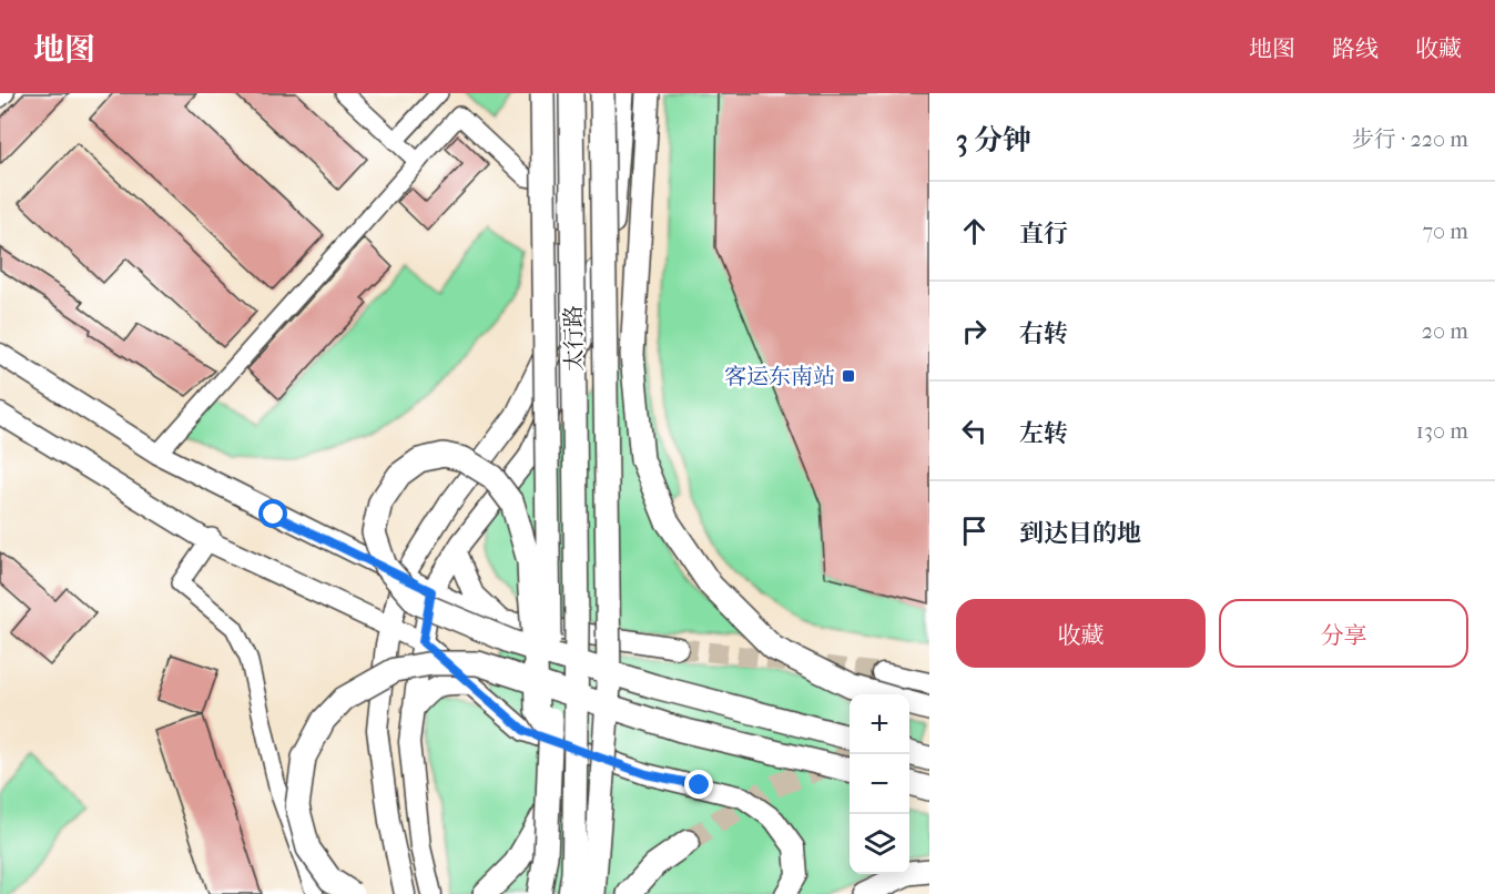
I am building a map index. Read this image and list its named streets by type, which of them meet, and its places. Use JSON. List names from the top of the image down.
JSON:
{
  "streets": {
    "highway": ["太行路"]
  },
  "places": {
    "transit": ["客运东南站"]
  },
  "page": {
    "header": "地图",
    "nav": ["地图", "路线", "收藏"],
    "heading": ["3 分钟", "步行 · 220 m"],
    "list": [
      ["直行", "70 m"],
      ["右转", "20 m"],
      ["左转", "130 m"],
      "到达目的地"
    ],
    "buttons": ["收藏", "分享"],
    "map_buttons": ["+", "−"]
  }
}
